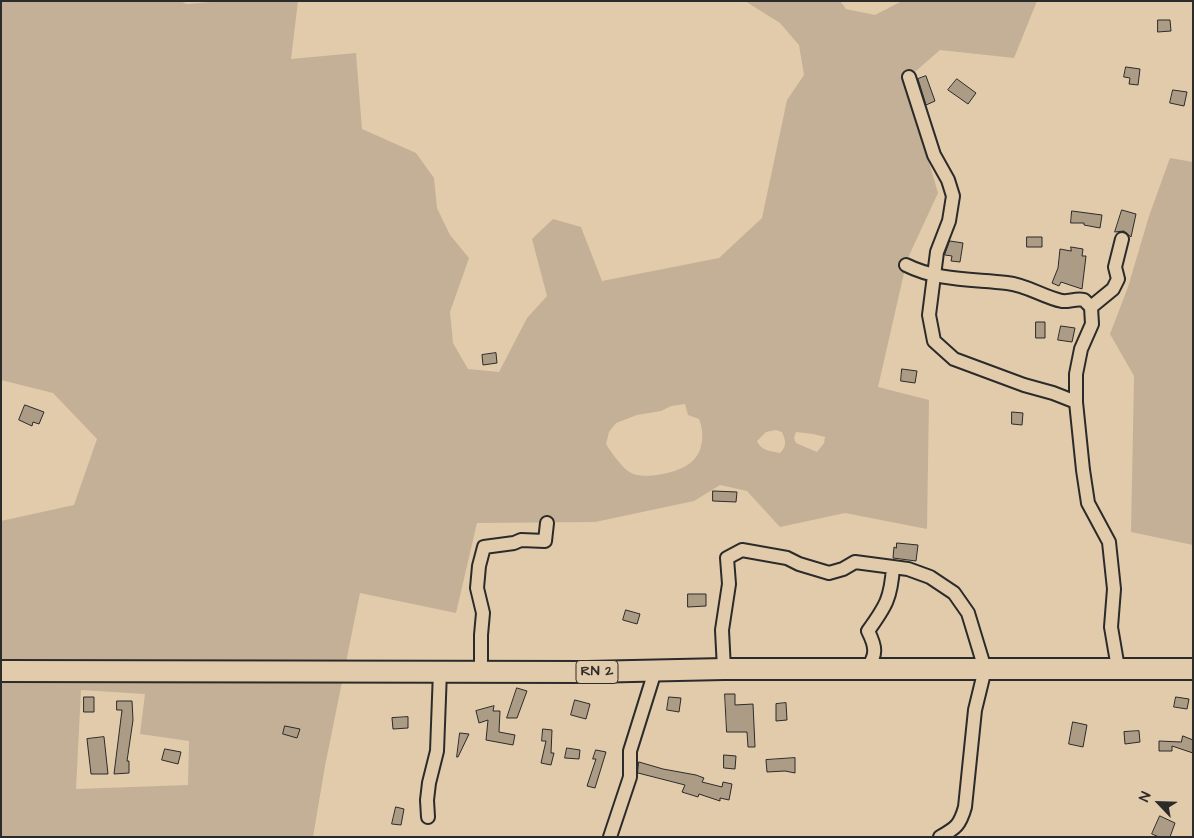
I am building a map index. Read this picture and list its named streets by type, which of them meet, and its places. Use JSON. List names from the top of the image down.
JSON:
{
  "streets": {
    "main road": ["RN 2"]
  },
  "north": "top left"
}
